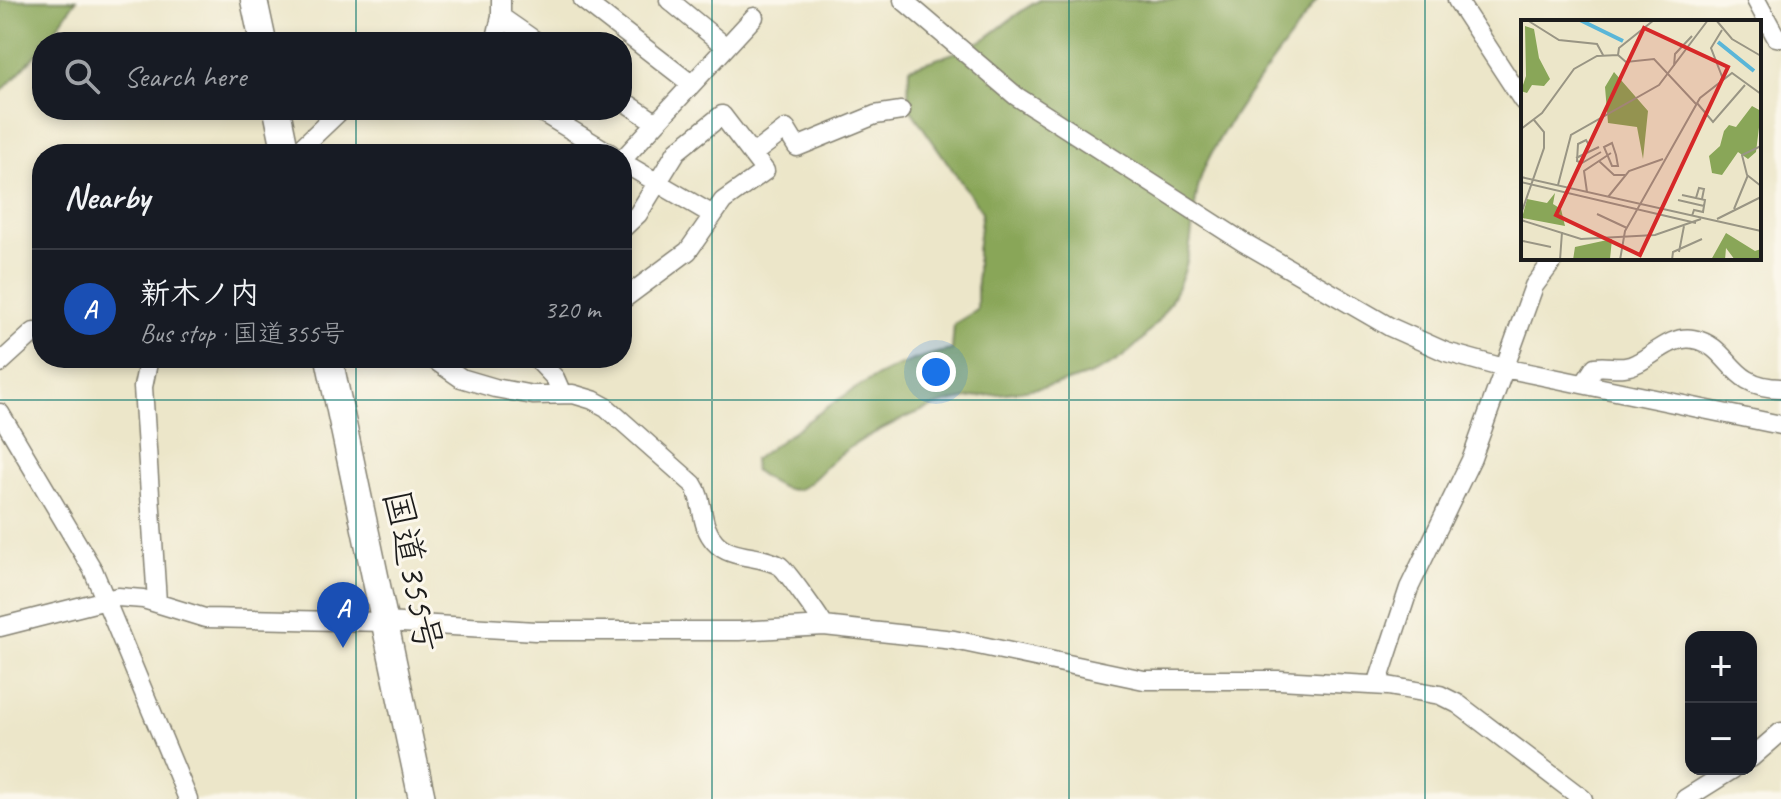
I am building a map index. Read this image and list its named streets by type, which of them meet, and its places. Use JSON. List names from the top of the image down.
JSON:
{
  "streets": {
    "highway": ["国道355号"]
  },
  "page": {
    "search": "Search here",
    "heading": "Nearby",
    "list": [
      {
        "mark": "A",
        "name": "新木ノ内",
        "note": "Bus stop · 国道355号",
        "value": "320 m"
      }
    ],
    "pins": "A",
    "map_buttons": ["+", "−"]
  }
}
